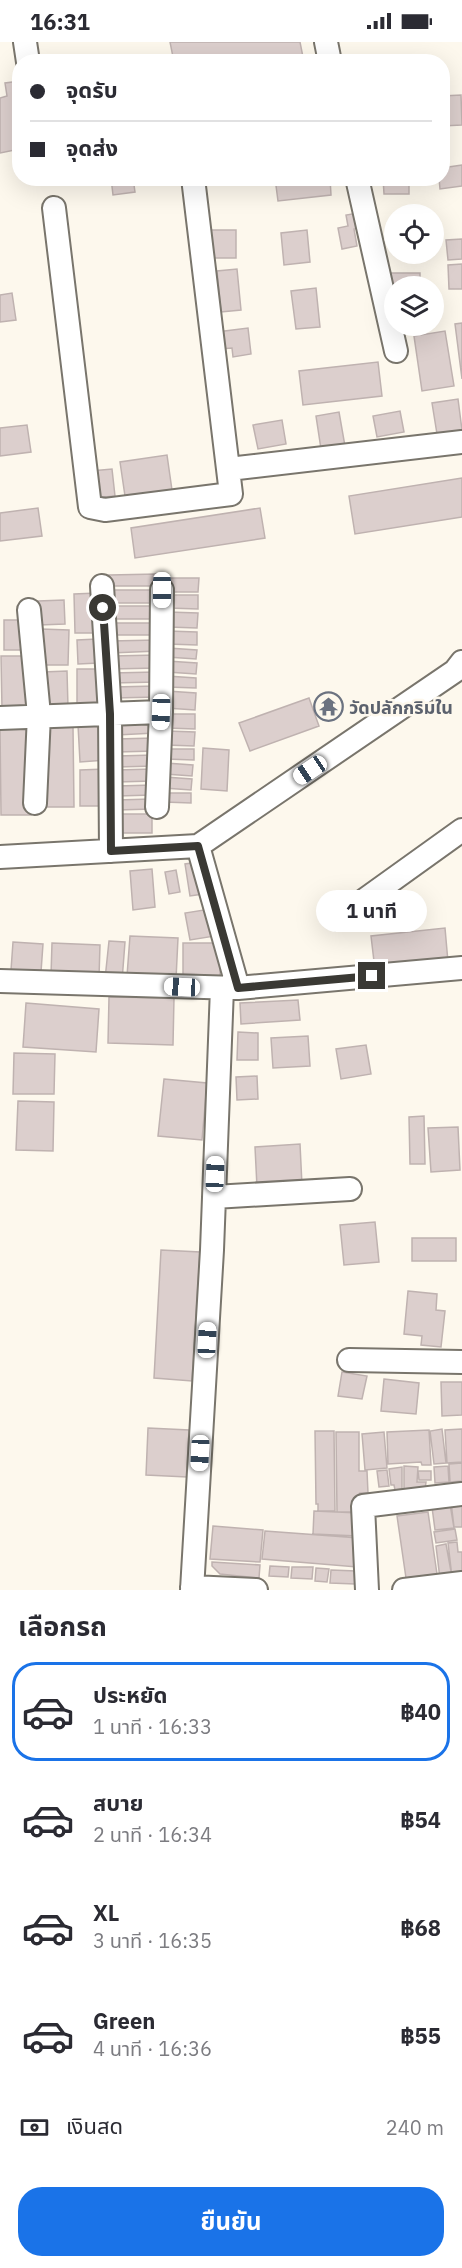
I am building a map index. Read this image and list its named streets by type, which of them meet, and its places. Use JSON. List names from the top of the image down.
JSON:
{
  "places": {
    "temple": ["วัดปลักกริมใน"]
  },
  "page": {
    "status": "16:31",
    "banner": ["จุดรับ", "จุดส่ง"],
    "bubble": "1 นาที",
    "heading": "เลือกรถ",
    "list": [
      {
        "name": "ประหยัด",
        "note": "1 นาที · 16:33",
        "value": "฿40"
      },
      {
        "name": "สบาย",
        "note": "2 นาที · 16:34",
        "value": "฿54"
      },
      {
        "name": "XL",
        "note": "3 นาที · 16:35",
        "value": "฿68"
      },
      {
        "name": "Green",
        "note": "4 นาที · 16:36",
        "value": "฿55"
      }
    ],
    "pay": ["เงินสด", "240 m"],
    "buttons": "ยืนยัน"
  }
}
